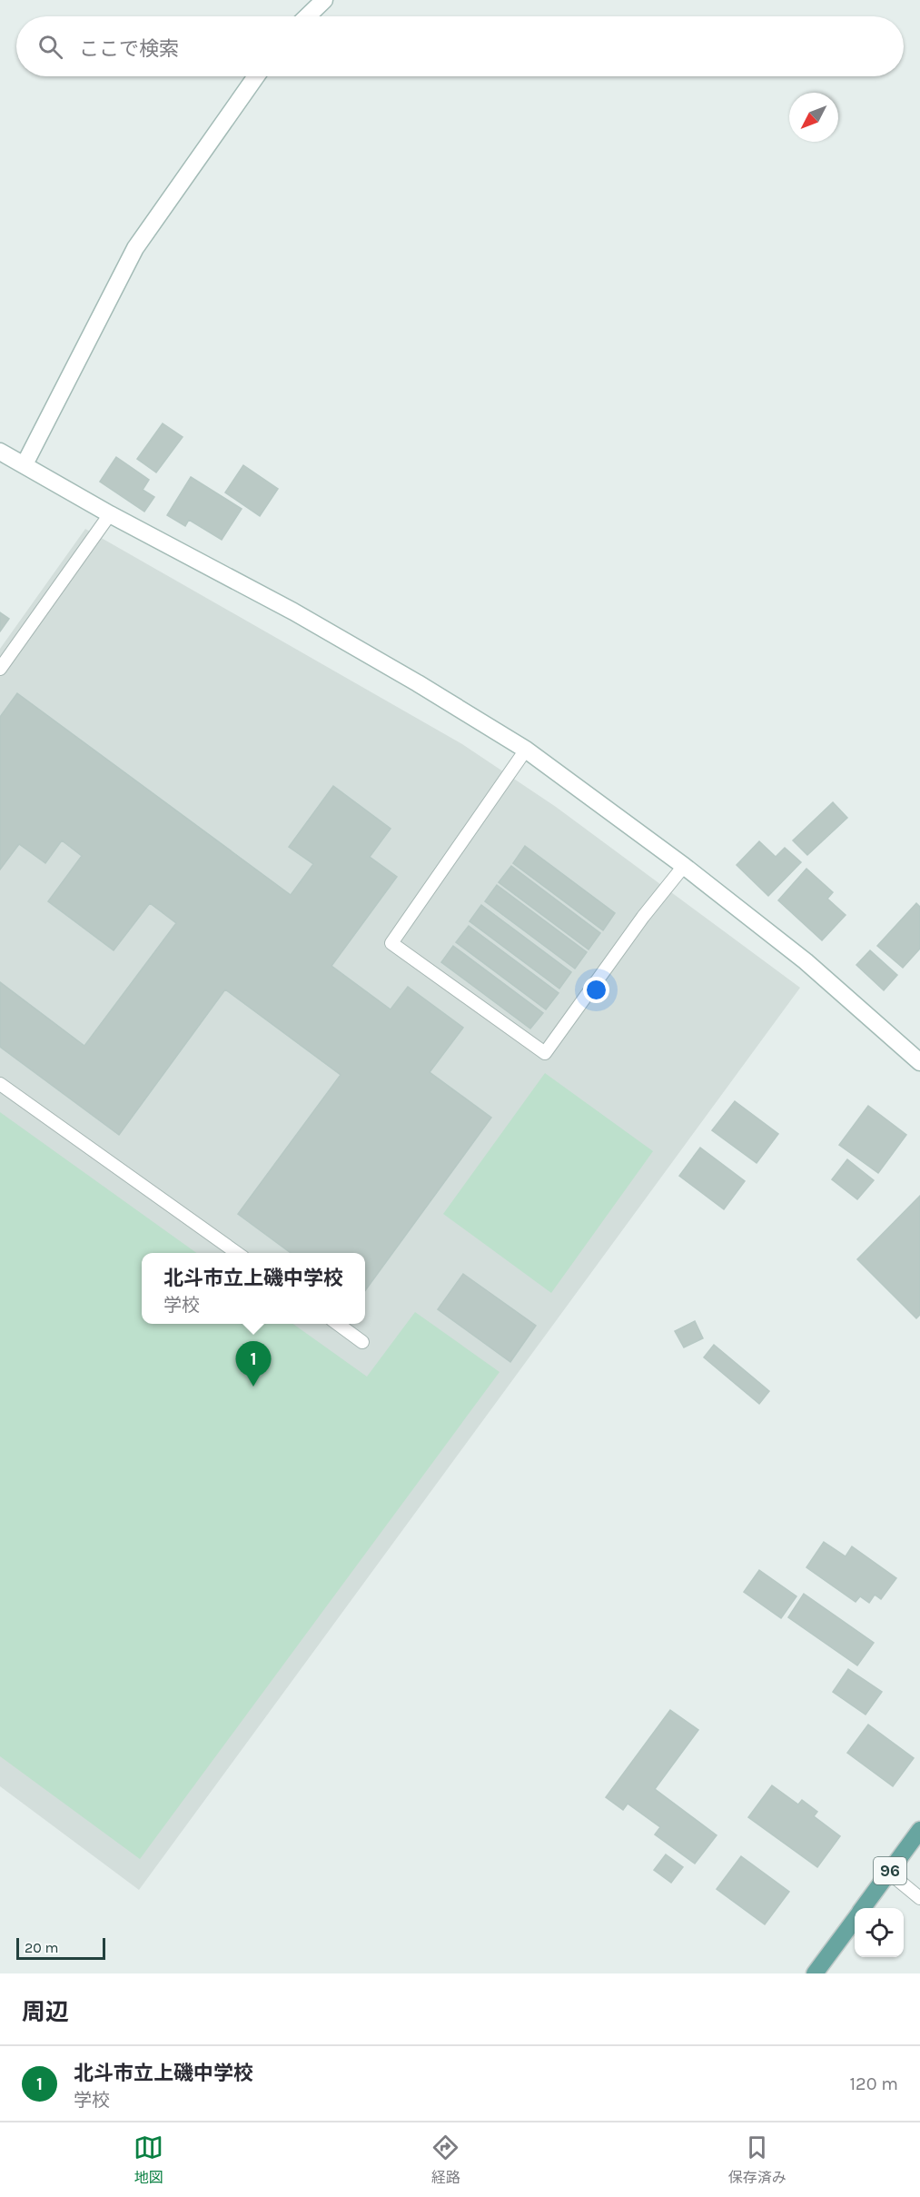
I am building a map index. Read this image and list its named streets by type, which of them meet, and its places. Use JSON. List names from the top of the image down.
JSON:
{
  "streets": {
    "main road": ["96"]
  },
  "scale_bar": "20 m",
  "north": "bottom left",
  "page": {
    "search": "ここで検索",
    "popup": ["北斗市立上磯中学校", "学校"],
    "pins": "1",
    "scale": "20 m",
    "heading": "周辺",
    "list": [
      {
        "mark": "1",
        "name": "北斗市立上磯中学校",
        "note": "学校",
        "value": "120 m"
      }
    ],
    "nav": ["地図", "経路", "保存済み"]
  }
}
